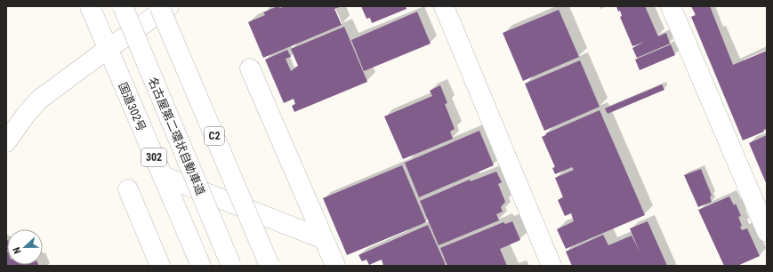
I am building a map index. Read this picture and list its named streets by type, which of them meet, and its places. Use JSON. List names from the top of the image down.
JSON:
{
  "streets": {
    "main road": [
      "国道302号",
      "名古屋第二環状自動車道",
      "C2",
      "302"
    ]
  },
  "north": "left"
}
